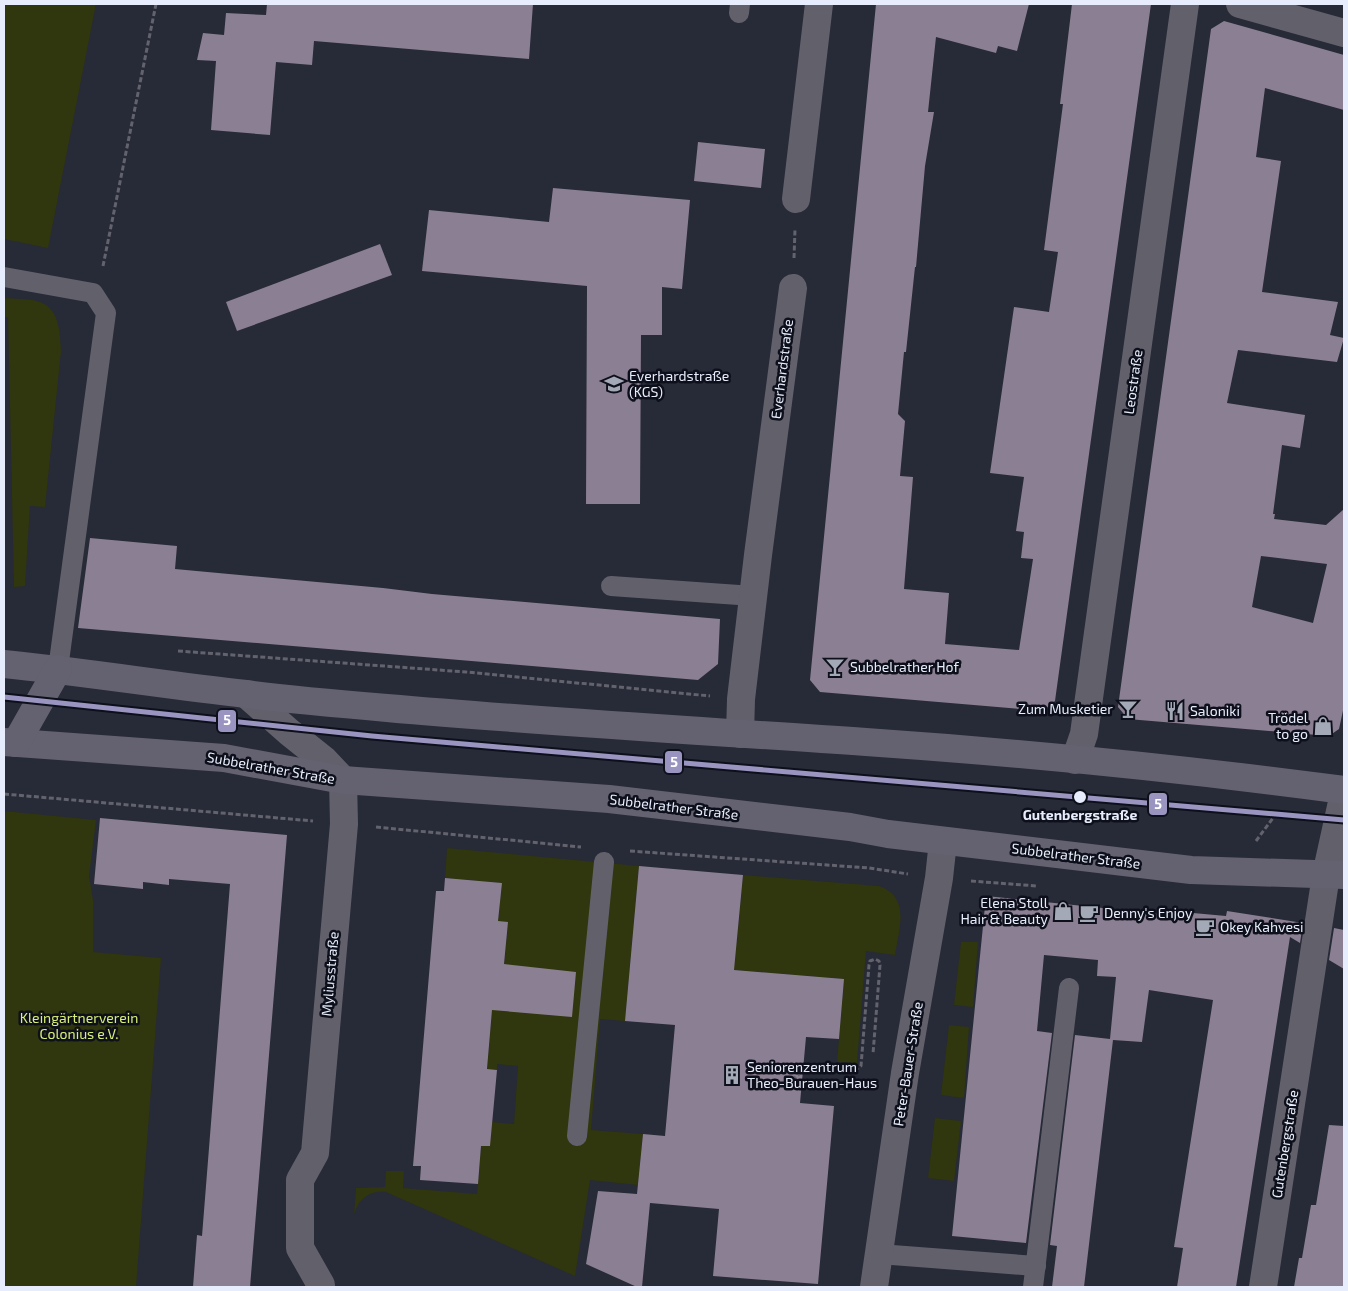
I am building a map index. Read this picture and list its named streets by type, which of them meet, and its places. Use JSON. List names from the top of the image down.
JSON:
{
  "streets": {
    "main road": ["Subbelrather Straße"],
    "street": [
      "Everhardstraße",
      "Leostraße",
      "Myliusstraße",
      "Peter-Bauer-Straße",
      "Gutenbergstraße"
    ]
  },
  "crossings": [
    ["Subbelrather Straße", "Myliusstraße"],
    ["Subbelrather Straße", "Peter-Bauer-Straße"],
    ["Subbelrather Straße", "Gutenbergstraße"]
  ],
  "parks": ["Kleingärtnerverein Colonius e.V."],
  "places": {
    "school or university": ["Everhardstraße (KGS)"],
    "bar": ["Subbelrather Hof", "Zum Musketier"],
    "restaurant": ["Saloniki"],
    "shop": ["Trödel to go", "Elena Stoll Hair & Beauty"],
    "other": ["Gutenbergstraße"],
    "cafe": ["Denny's Enjoy", "Okey Kahvesi"],
    "building": ["Seniorenzentrum Theo-Burauen-Haus"]
  },
  "lines": ["transit line 5"]
}
